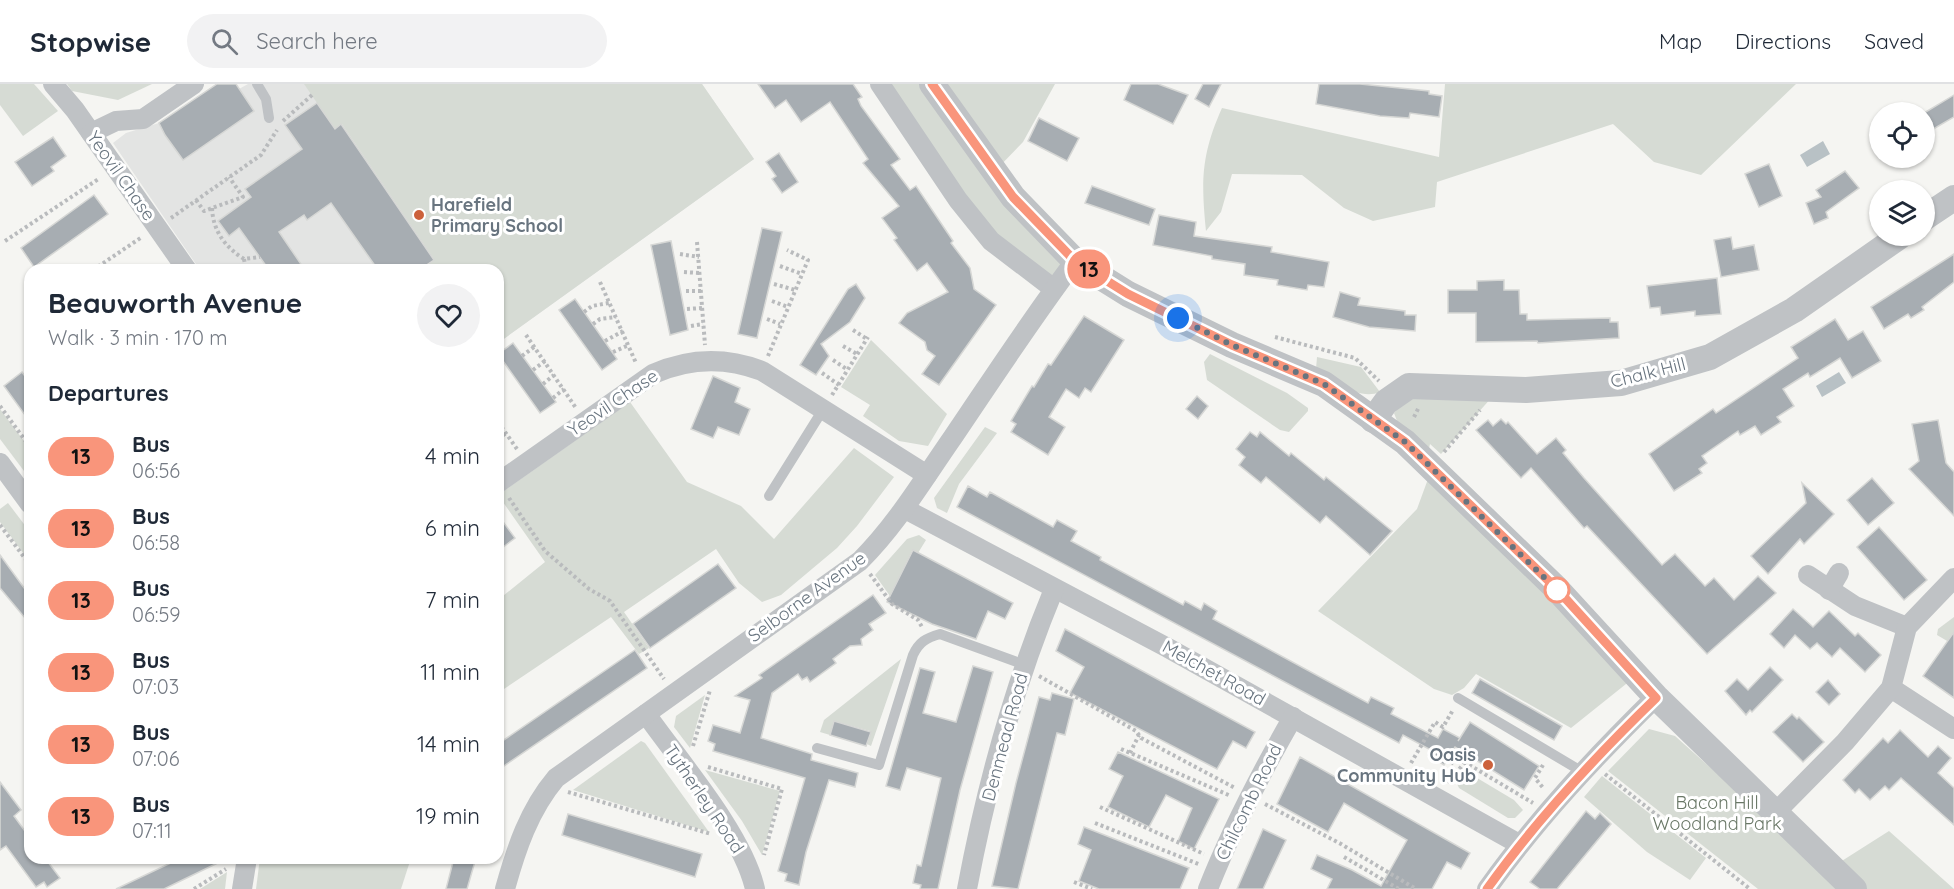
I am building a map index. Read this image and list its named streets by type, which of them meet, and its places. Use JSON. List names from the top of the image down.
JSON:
{
  "streets": {
    "street": [
      "Yeovil Chase",
      "Chalk Hill",
      "Selborne Avenue",
      "Melchet Road",
      "Denmead Road",
      "Tytherley Road",
      "Chilcomb Road"
    ]
  },
  "crossings": [
    ["Yeovil Chase", "Selborne Avenue"],
    ["Selborne Avenue", "Melchet Road"],
    ["Selborne Avenue", "Tytherley Road"],
    ["Melchet Road", "Denmead Road"],
    ["Melchet Road", "Chilcomb Road"]
  ],
  "parks": ["Bacon Hill Woodland Park"],
  "places": ["Harefield Primary School", "Oasis Community Hub"],
  "lines": ["bus line 13"],
  "page": {
    "header": "Stopwise",
    "search": "Search here",
    "nav": ["Map", "Directions", "Saved"],
    "on_map": "13",
    "heading": [
      ["Beauworth Avenue", "Walk · 3 min · 170 m"],
      "Departures"
    ],
    "list": [
      {
        "mark": "13",
        "name": "Bus",
        "note": "06:56",
        "value": "4 min"
      },
      {
        "mark": "13",
        "name": "Bus",
        "note": "06:58",
        "value": "6 min"
      },
      {
        "mark": "13",
        "name": "Bus",
        "note": "06:59",
        "value": "7 min"
      },
      {
        "mark": "13",
        "name": "Bus",
        "note": "07:03",
        "value": "11 min"
      },
      {
        "mark": "13",
        "name": "Bus",
        "note": "07:06",
        "value": "14 min"
      },
      {
        "mark": "13",
        "name": "Bus",
        "note": "07:11",
        "value": "19 min"
      }
    ]
  }
}
